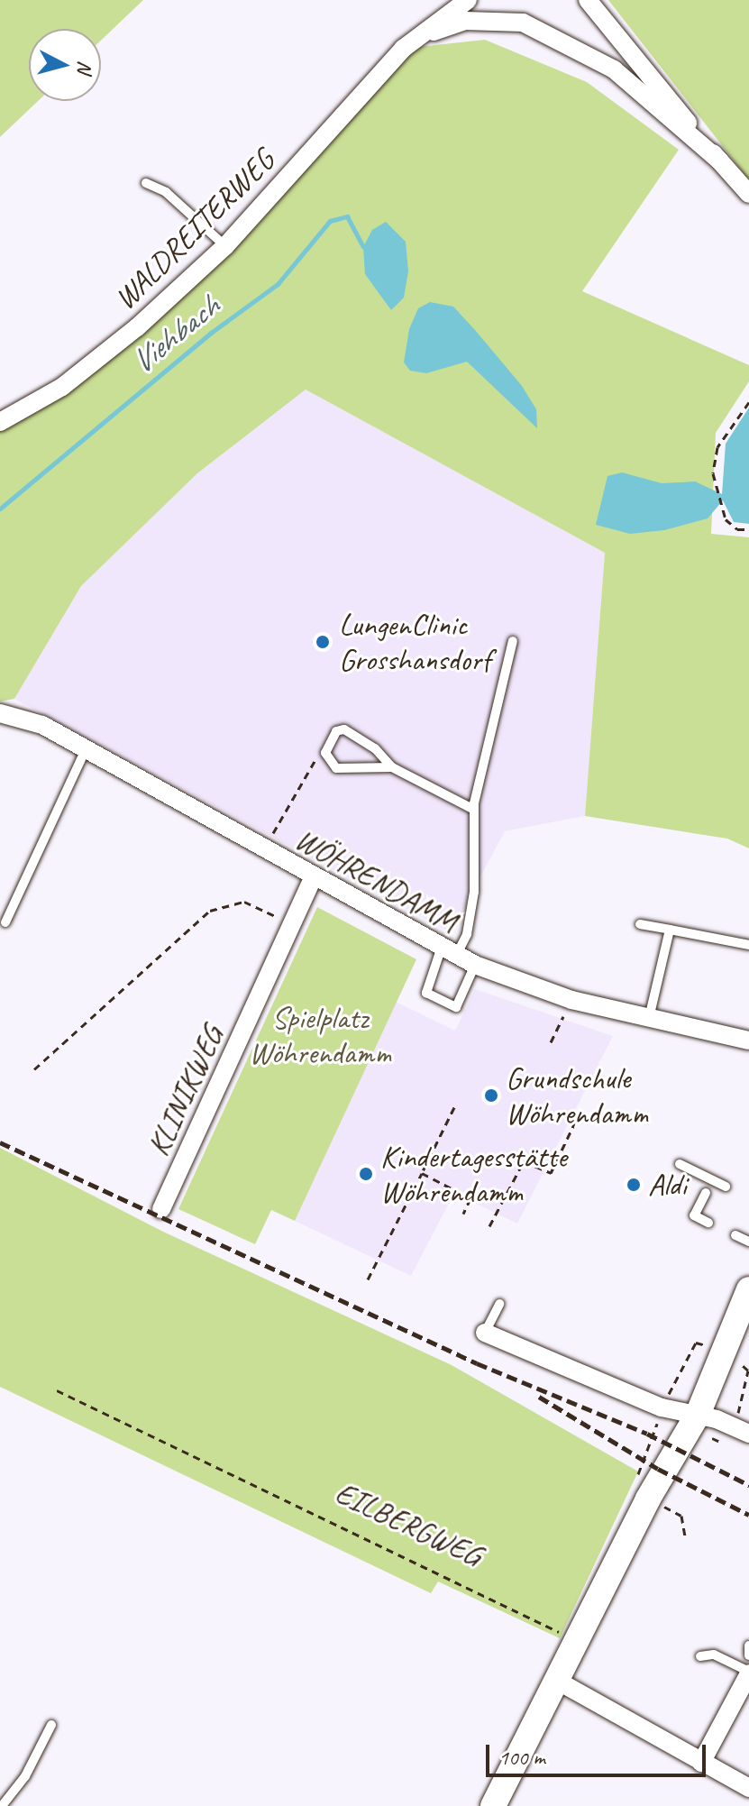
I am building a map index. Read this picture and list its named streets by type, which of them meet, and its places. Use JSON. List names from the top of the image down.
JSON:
{
  "streets": {
    "street": ["WALDREITERWEG", "WÖHRENDAMM", "KLINIKWEG"],
    "path": ["EILBERGWEG"]
  },
  "crossings": [
    ["WÖHRENDAMM", "KLINIKWEG"]
  ],
  "water": ["Viehbach"],
  "parks": ["Spielplatz Wöhrendamm"],
  "places": [
    "LungenClinic Grosshansdorf",
    "Grundschule Wöhrendamm",
    "Kindertagesstätte Wöhrendamm",
    "Aldi"
  ],
  "scale_bar": "100 m",
  "north": "right"
}
